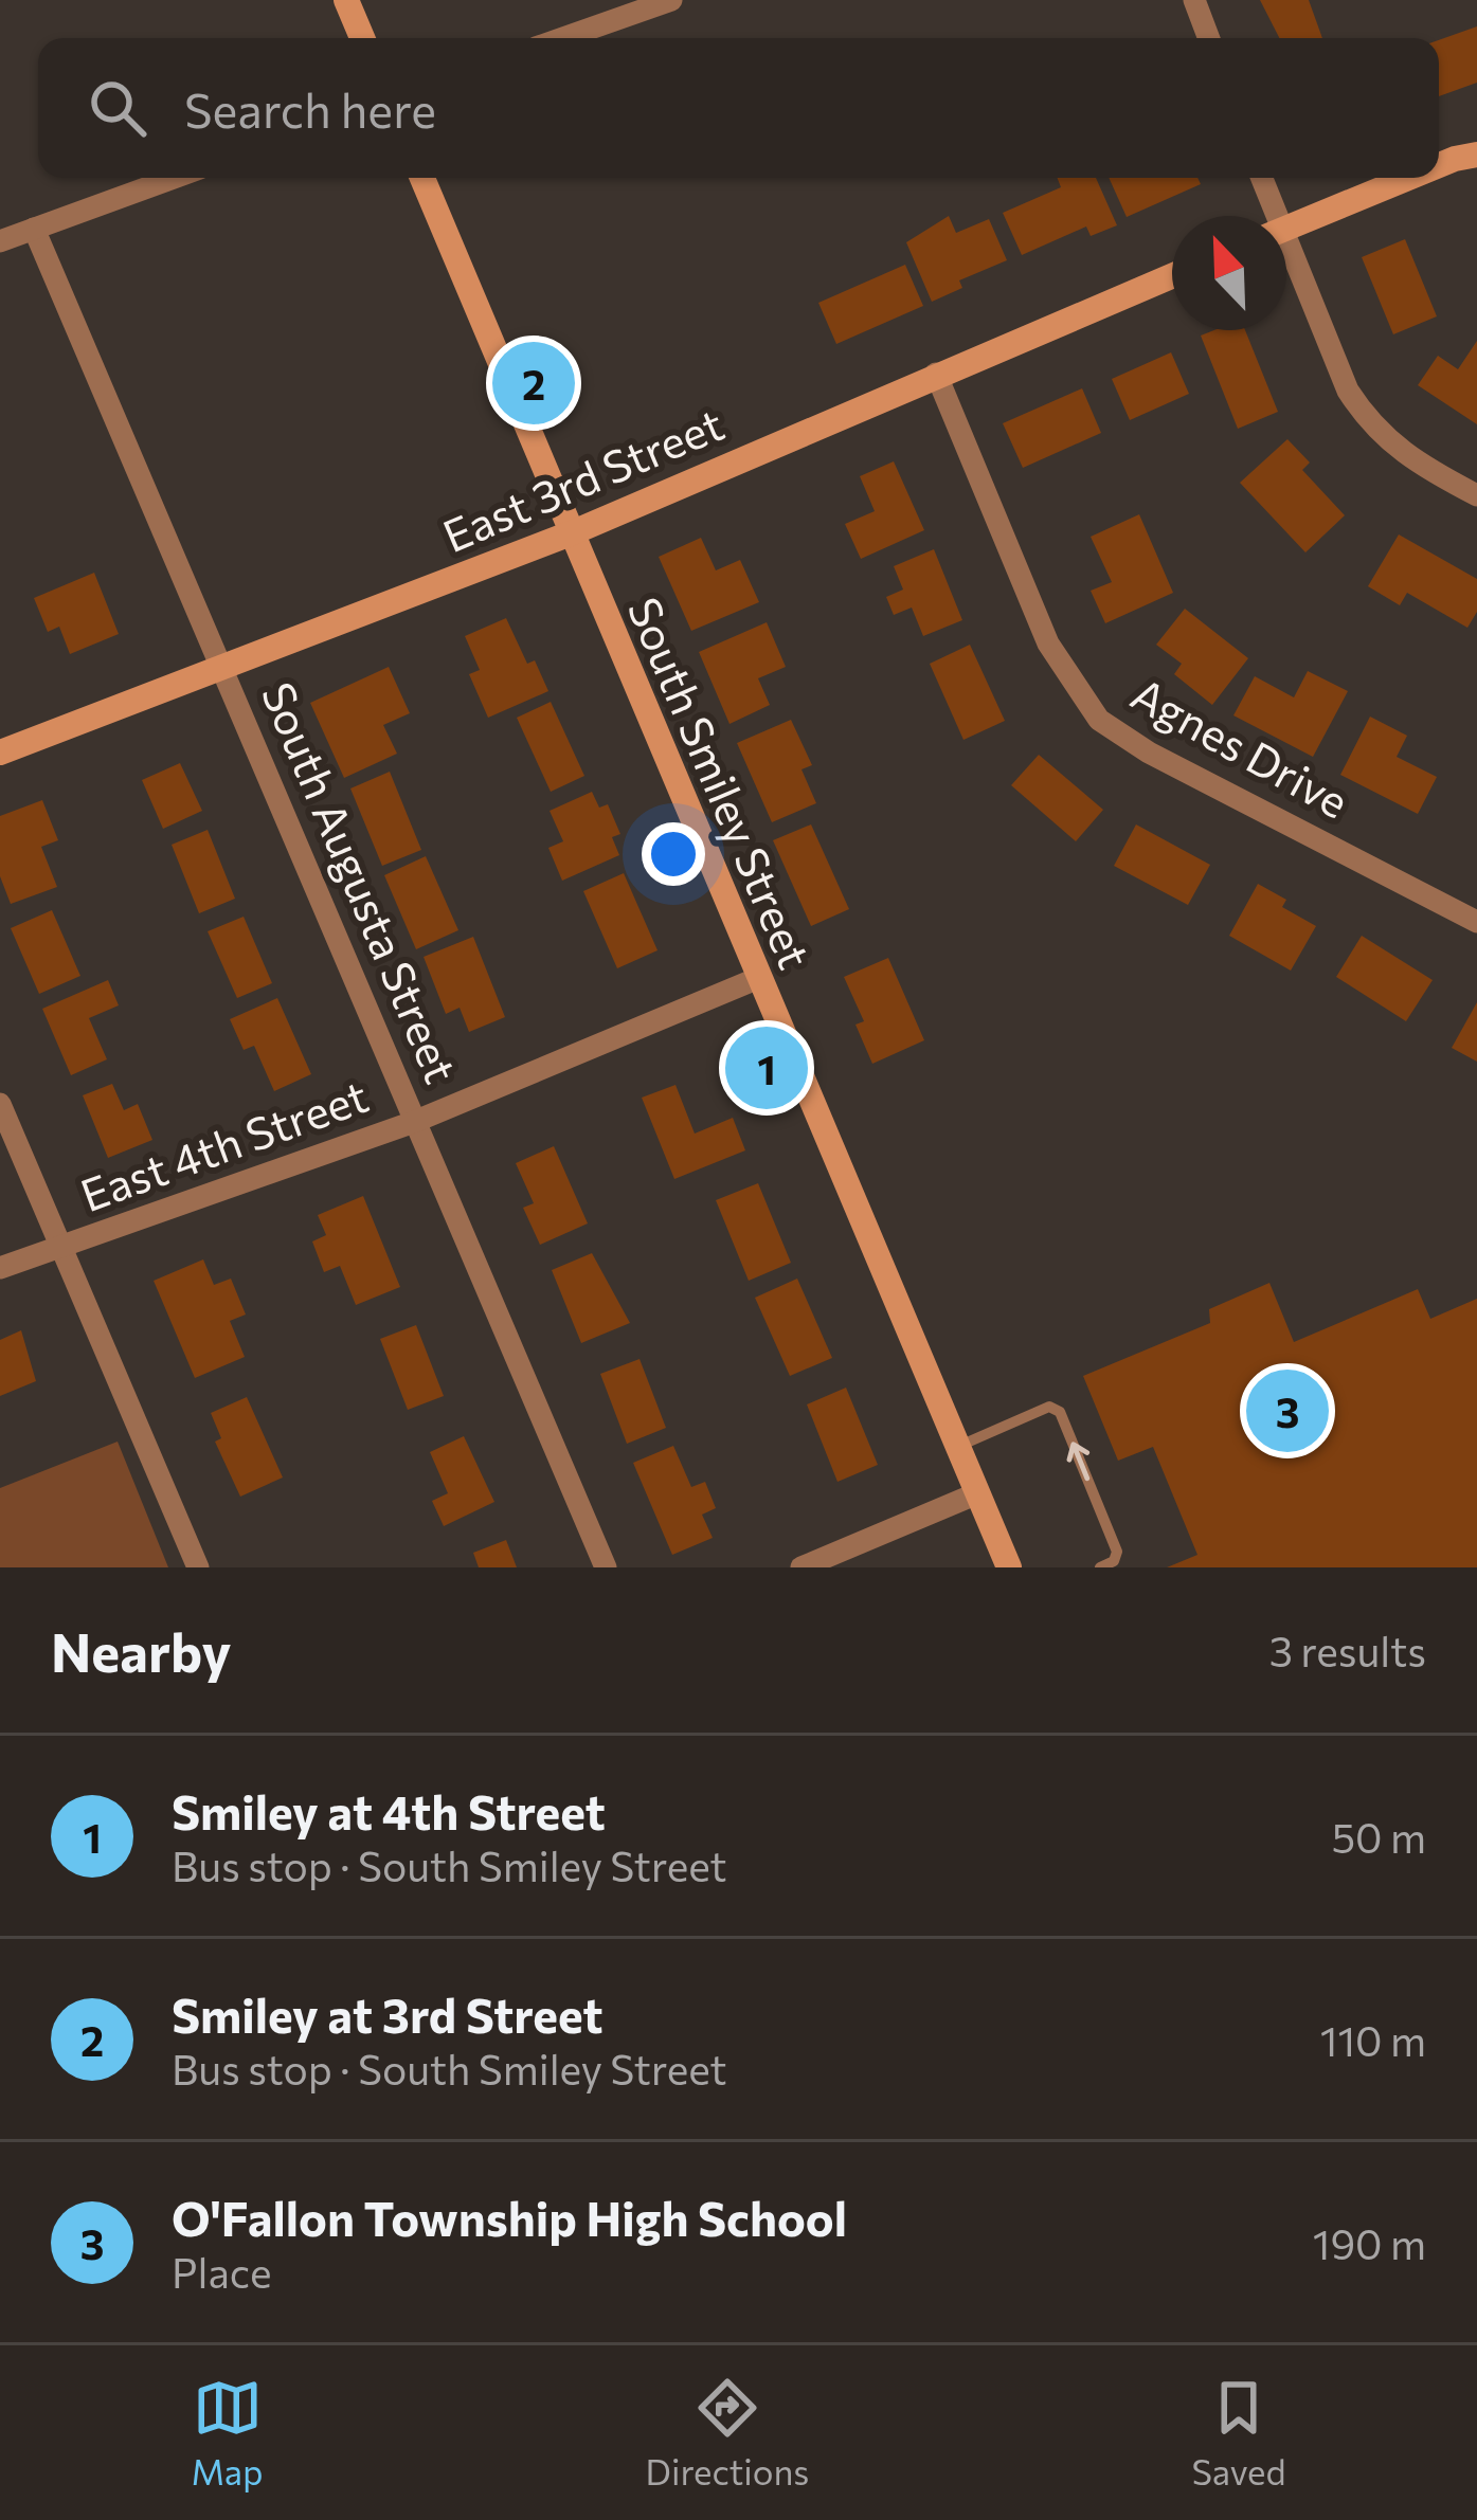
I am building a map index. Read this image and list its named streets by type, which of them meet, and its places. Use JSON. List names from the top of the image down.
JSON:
{
  "streets": {
    "street": [
      "East 3rd Street",
      "Agnes Drive",
      "South Smiley Street",
      "South Augusta Street",
      "East 4th Street"
    ]
  },
  "crossings": [
    ["East 3rd Street", "Agnes Drive"],
    ["East 3rd Street", "South Smiley Street"],
    ["East 3rd Street", "South Augusta Street"],
    ["South Smiley Street", "East 4th Street"],
    ["South Augusta Street", "East 4th Street"]
  ],
  "north": "top left",
  "page": {
    "search": "Search here",
    "pins": ["2", "1", "3"],
    "heading": ["Nearby", "3 results"],
    "list": [
      {
        "mark": "1",
        "name": "Smiley at 4th Street",
        "note": "Bus stop · South Smiley Street",
        "value": "50 m"
      },
      {
        "mark": "2",
        "name": "Smiley at 3rd Street",
        "note": "Bus stop · South Smiley Street",
        "value": "110 m"
      },
      {
        "mark": "3",
        "name": "O'Fallon Township High School",
        "note": "Place",
        "value": "190 m"
      }
    ],
    "nav": ["Map", "Directions", "Saved"]
  }
}
